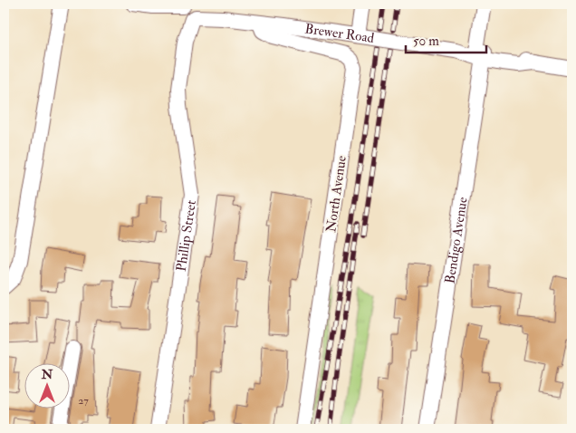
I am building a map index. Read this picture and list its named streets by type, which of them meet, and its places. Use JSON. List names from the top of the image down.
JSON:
{
  "streets": {
    "street": [
      "Brewer Road",
      "North Avenue",
      "Phillip Street",
      "Bendigo Avenue"
    ]
  },
  "crossings": [
    ["Brewer Road", "North Avenue"],
    ["Brewer Road", "Phillip Street"],
    ["Brewer Road", "Bendigo Avenue"]
  ],
  "house_numbers": ["27"],
  "scale_bar": "50 m",
  "north": "top"
}
